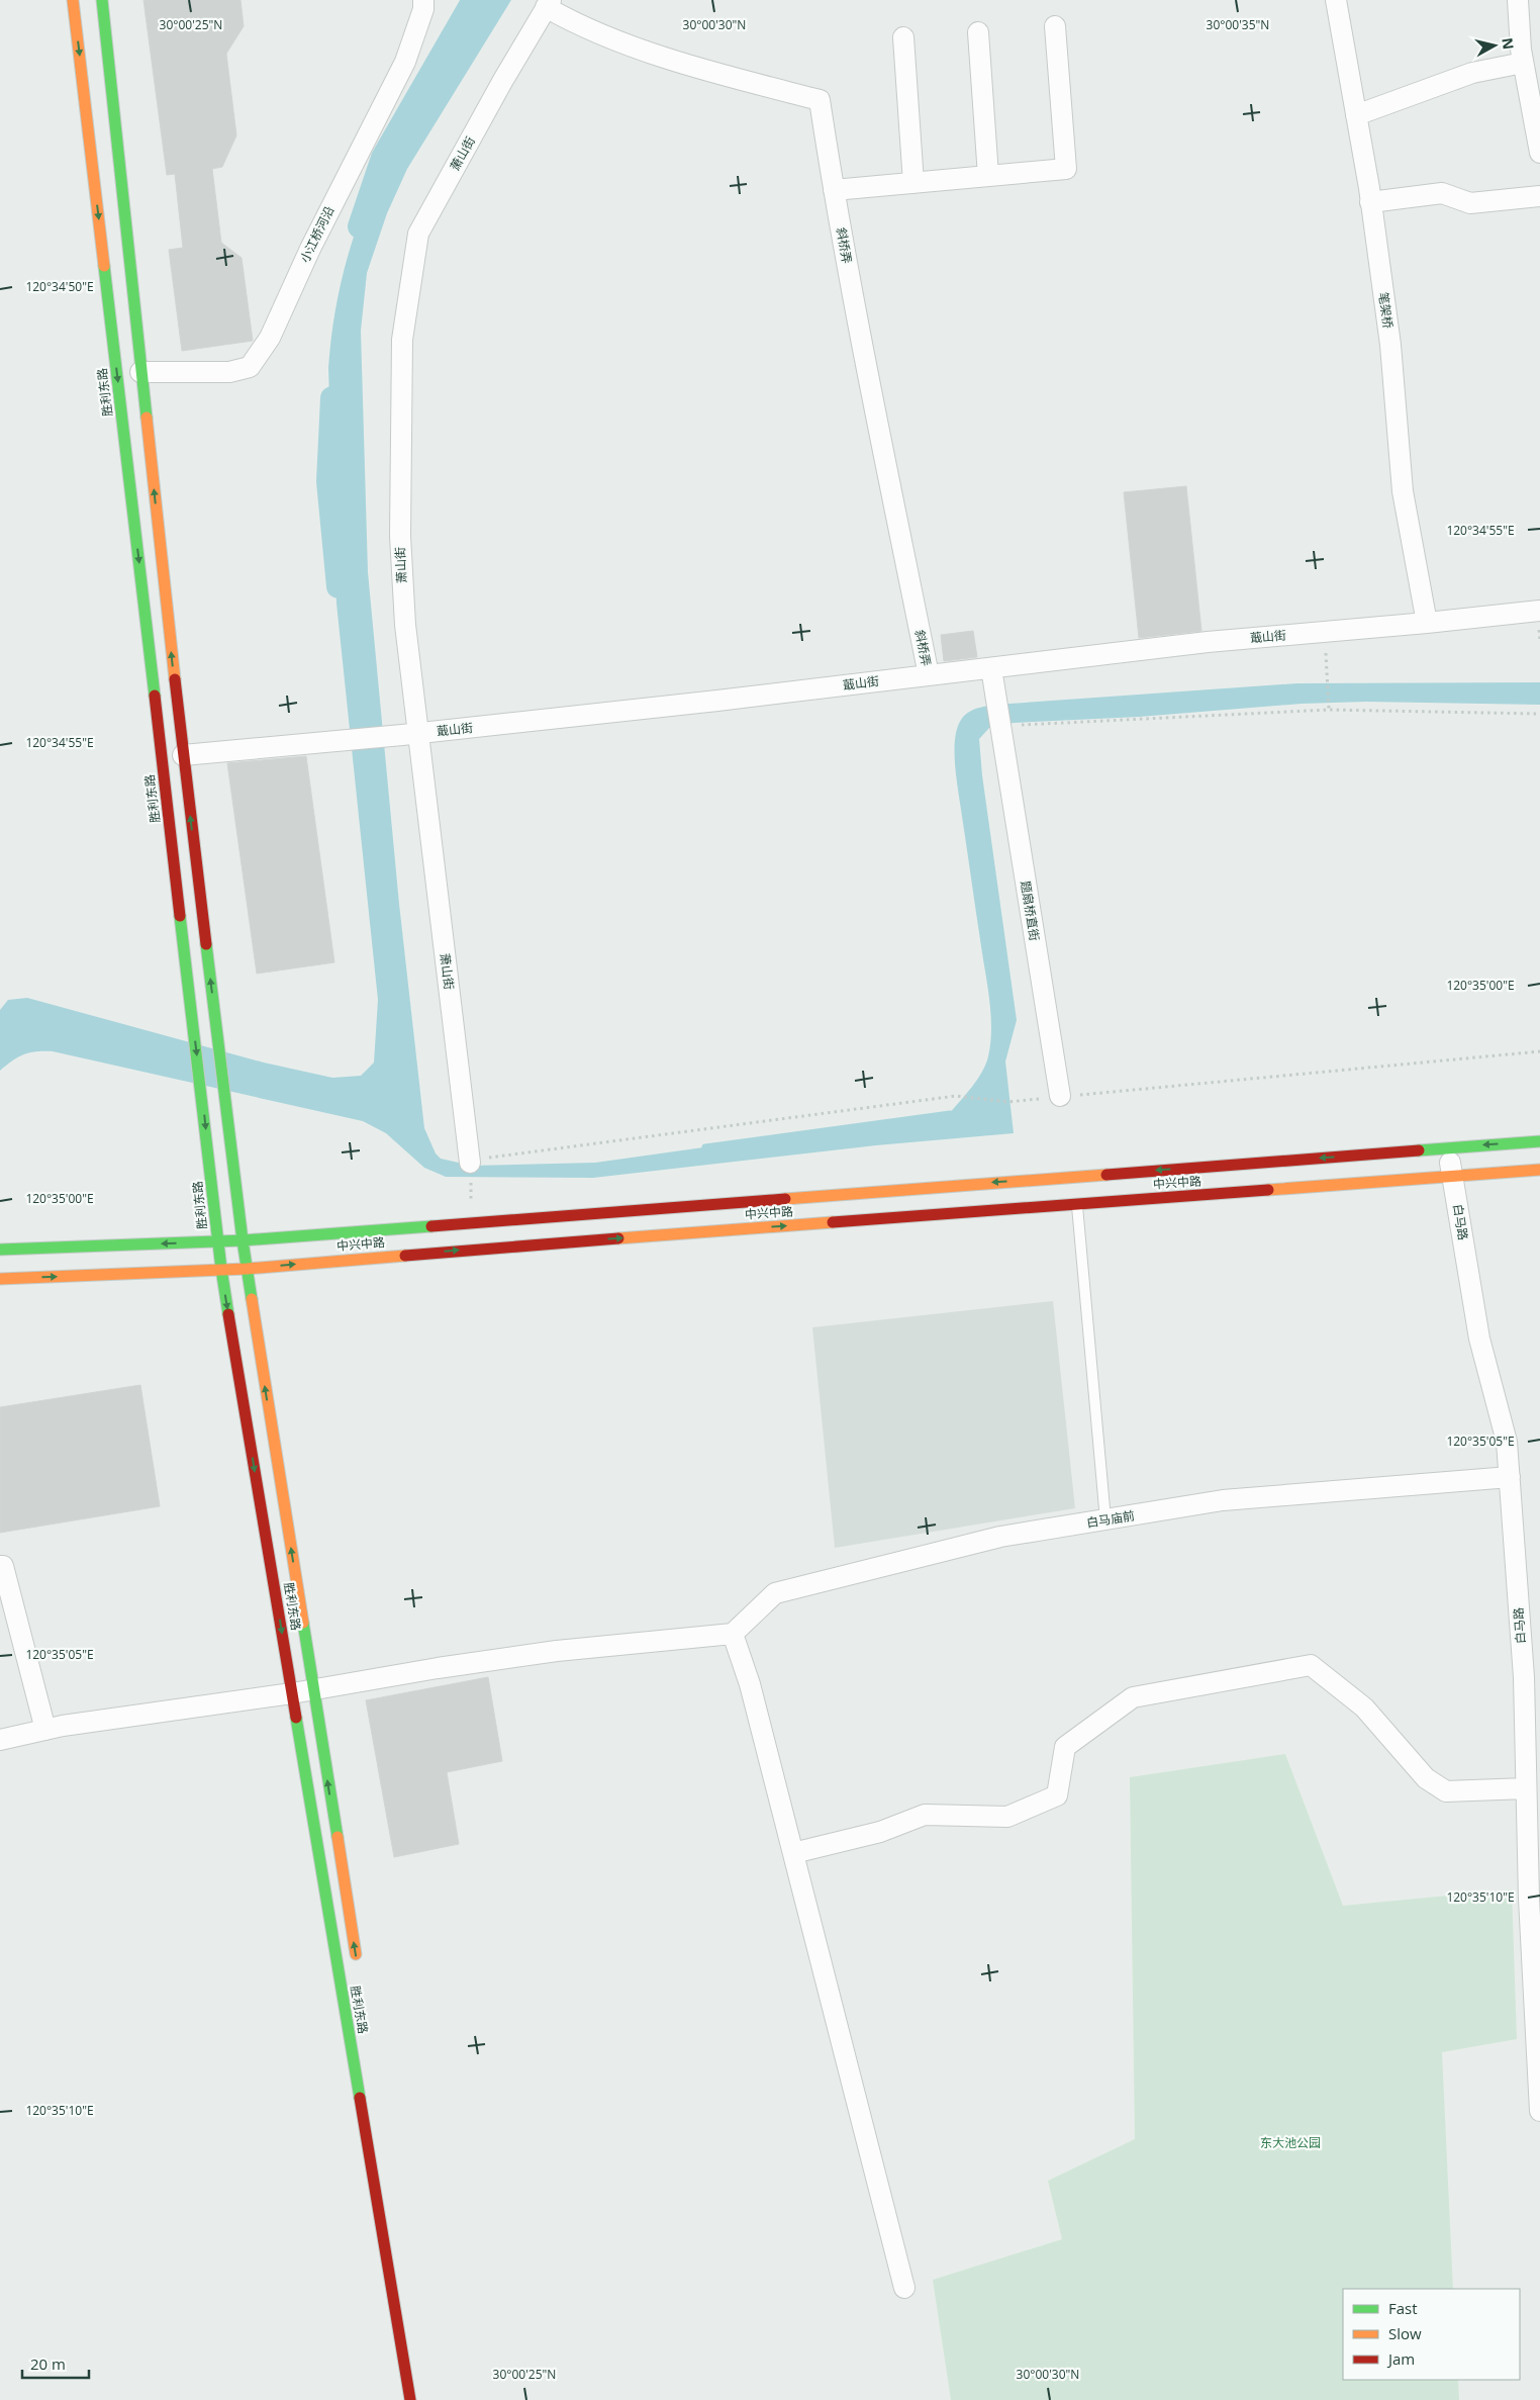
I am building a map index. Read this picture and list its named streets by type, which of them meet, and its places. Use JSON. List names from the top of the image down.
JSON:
{
  "streets": {
    "main road": ["胜利东路", "中兴中路"],
    "street": [
      "萧山街",
      "小江桥河沿",
      "斜桥弄",
      "笔架桥",
      "蕺山街",
      "题扇桥直街",
      "白马路",
      "白马庙前"
    ]
  },
  "crossings": [
    ["萧山街", "斜桥弄"],
    ["萧山街", "蕺山街"],
    ["小江桥河沿", "胜利东路"],
    ["斜桥弄", "蕺山街"],
    ["笔架桥", "蕺山街"],
    ["胜利东路", "蕺山街"],
    ["胜利东路", "中兴中路"],
    ["蕺山街", "题扇桥直街"],
    ["中兴中路", "白马路"],
    ["白马路", "白马庙前"]
  ],
  "parks": ["东大池公园"],
  "legend": ["Fast", "Slow", "Jam"],
  "scale_bar": "20 m",
  "north": "right",
  "coordinates": [
    "30°00'25\"N",
    "30°00'30\"N",
    "30°00'35\"N",
    "120°34'50\"E",
    "120°34'55\"E",
    "120°35'00\"E",
    "120°35'05\"E",
    "120°35'10\"E"
  ]
}
